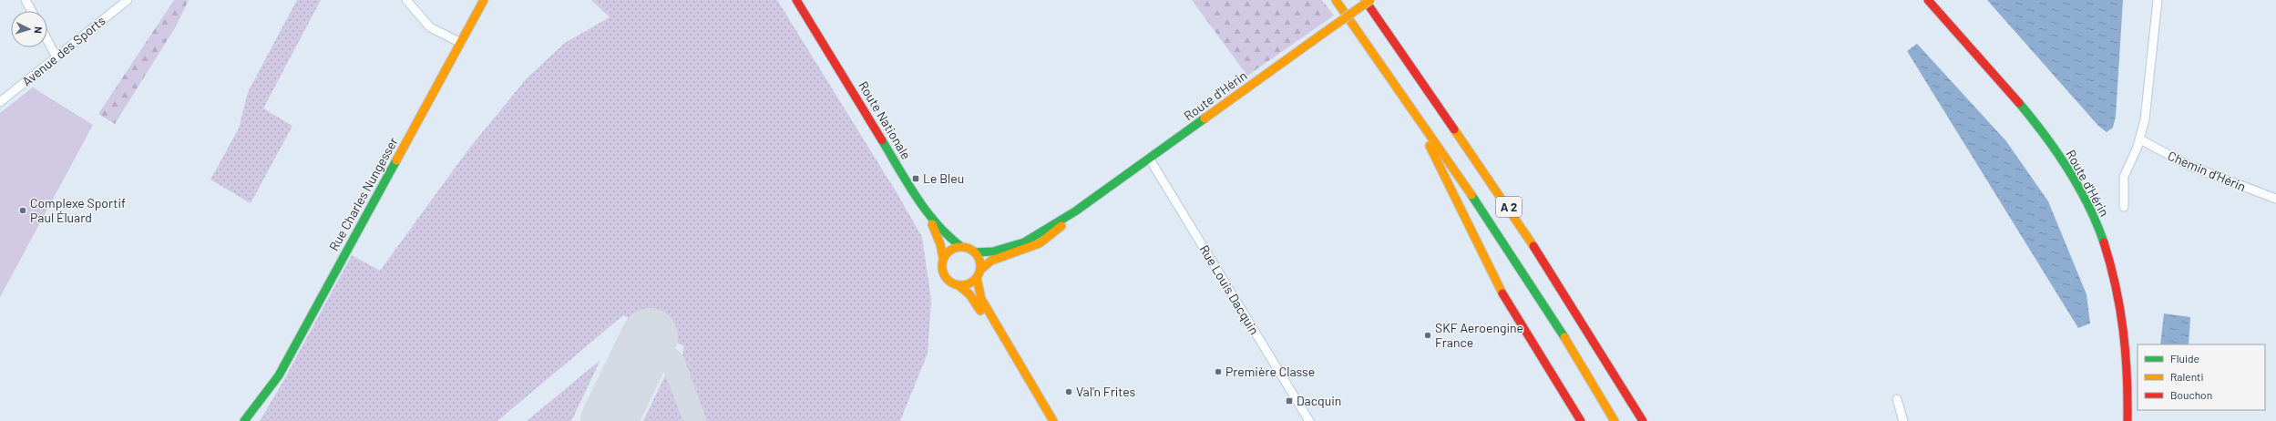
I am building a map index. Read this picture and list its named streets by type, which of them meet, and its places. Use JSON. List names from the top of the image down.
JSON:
{
  "streets": {
    "main road": [
      "Route d'Hérin",
      "Route Nationale",
      "Rue Charles Nungesser",
      "A 2"
    ],
    "street": ["Avenue des Sports", "Chemin d'Hérin", "Rue Louis Dacquin"]
  },
  "crossings": [
    ["Route d'Hérin", "Route Nationale"],
    ["Route d'Hérin", "Rue Louis Dacquin"]
  ],
  "places": {
    "transit": ["Le Bleu", "Dacquin"],
    "other": [
      "Complexe Sportif Paul Éluard",
      "SKF Aeroengine France",
      "Première Classe",
      "Val'n Frites"
    ]
  },
  "legend": ["Fluide", "Ralenti", "Bouchon"],
  "north": "right"
}
